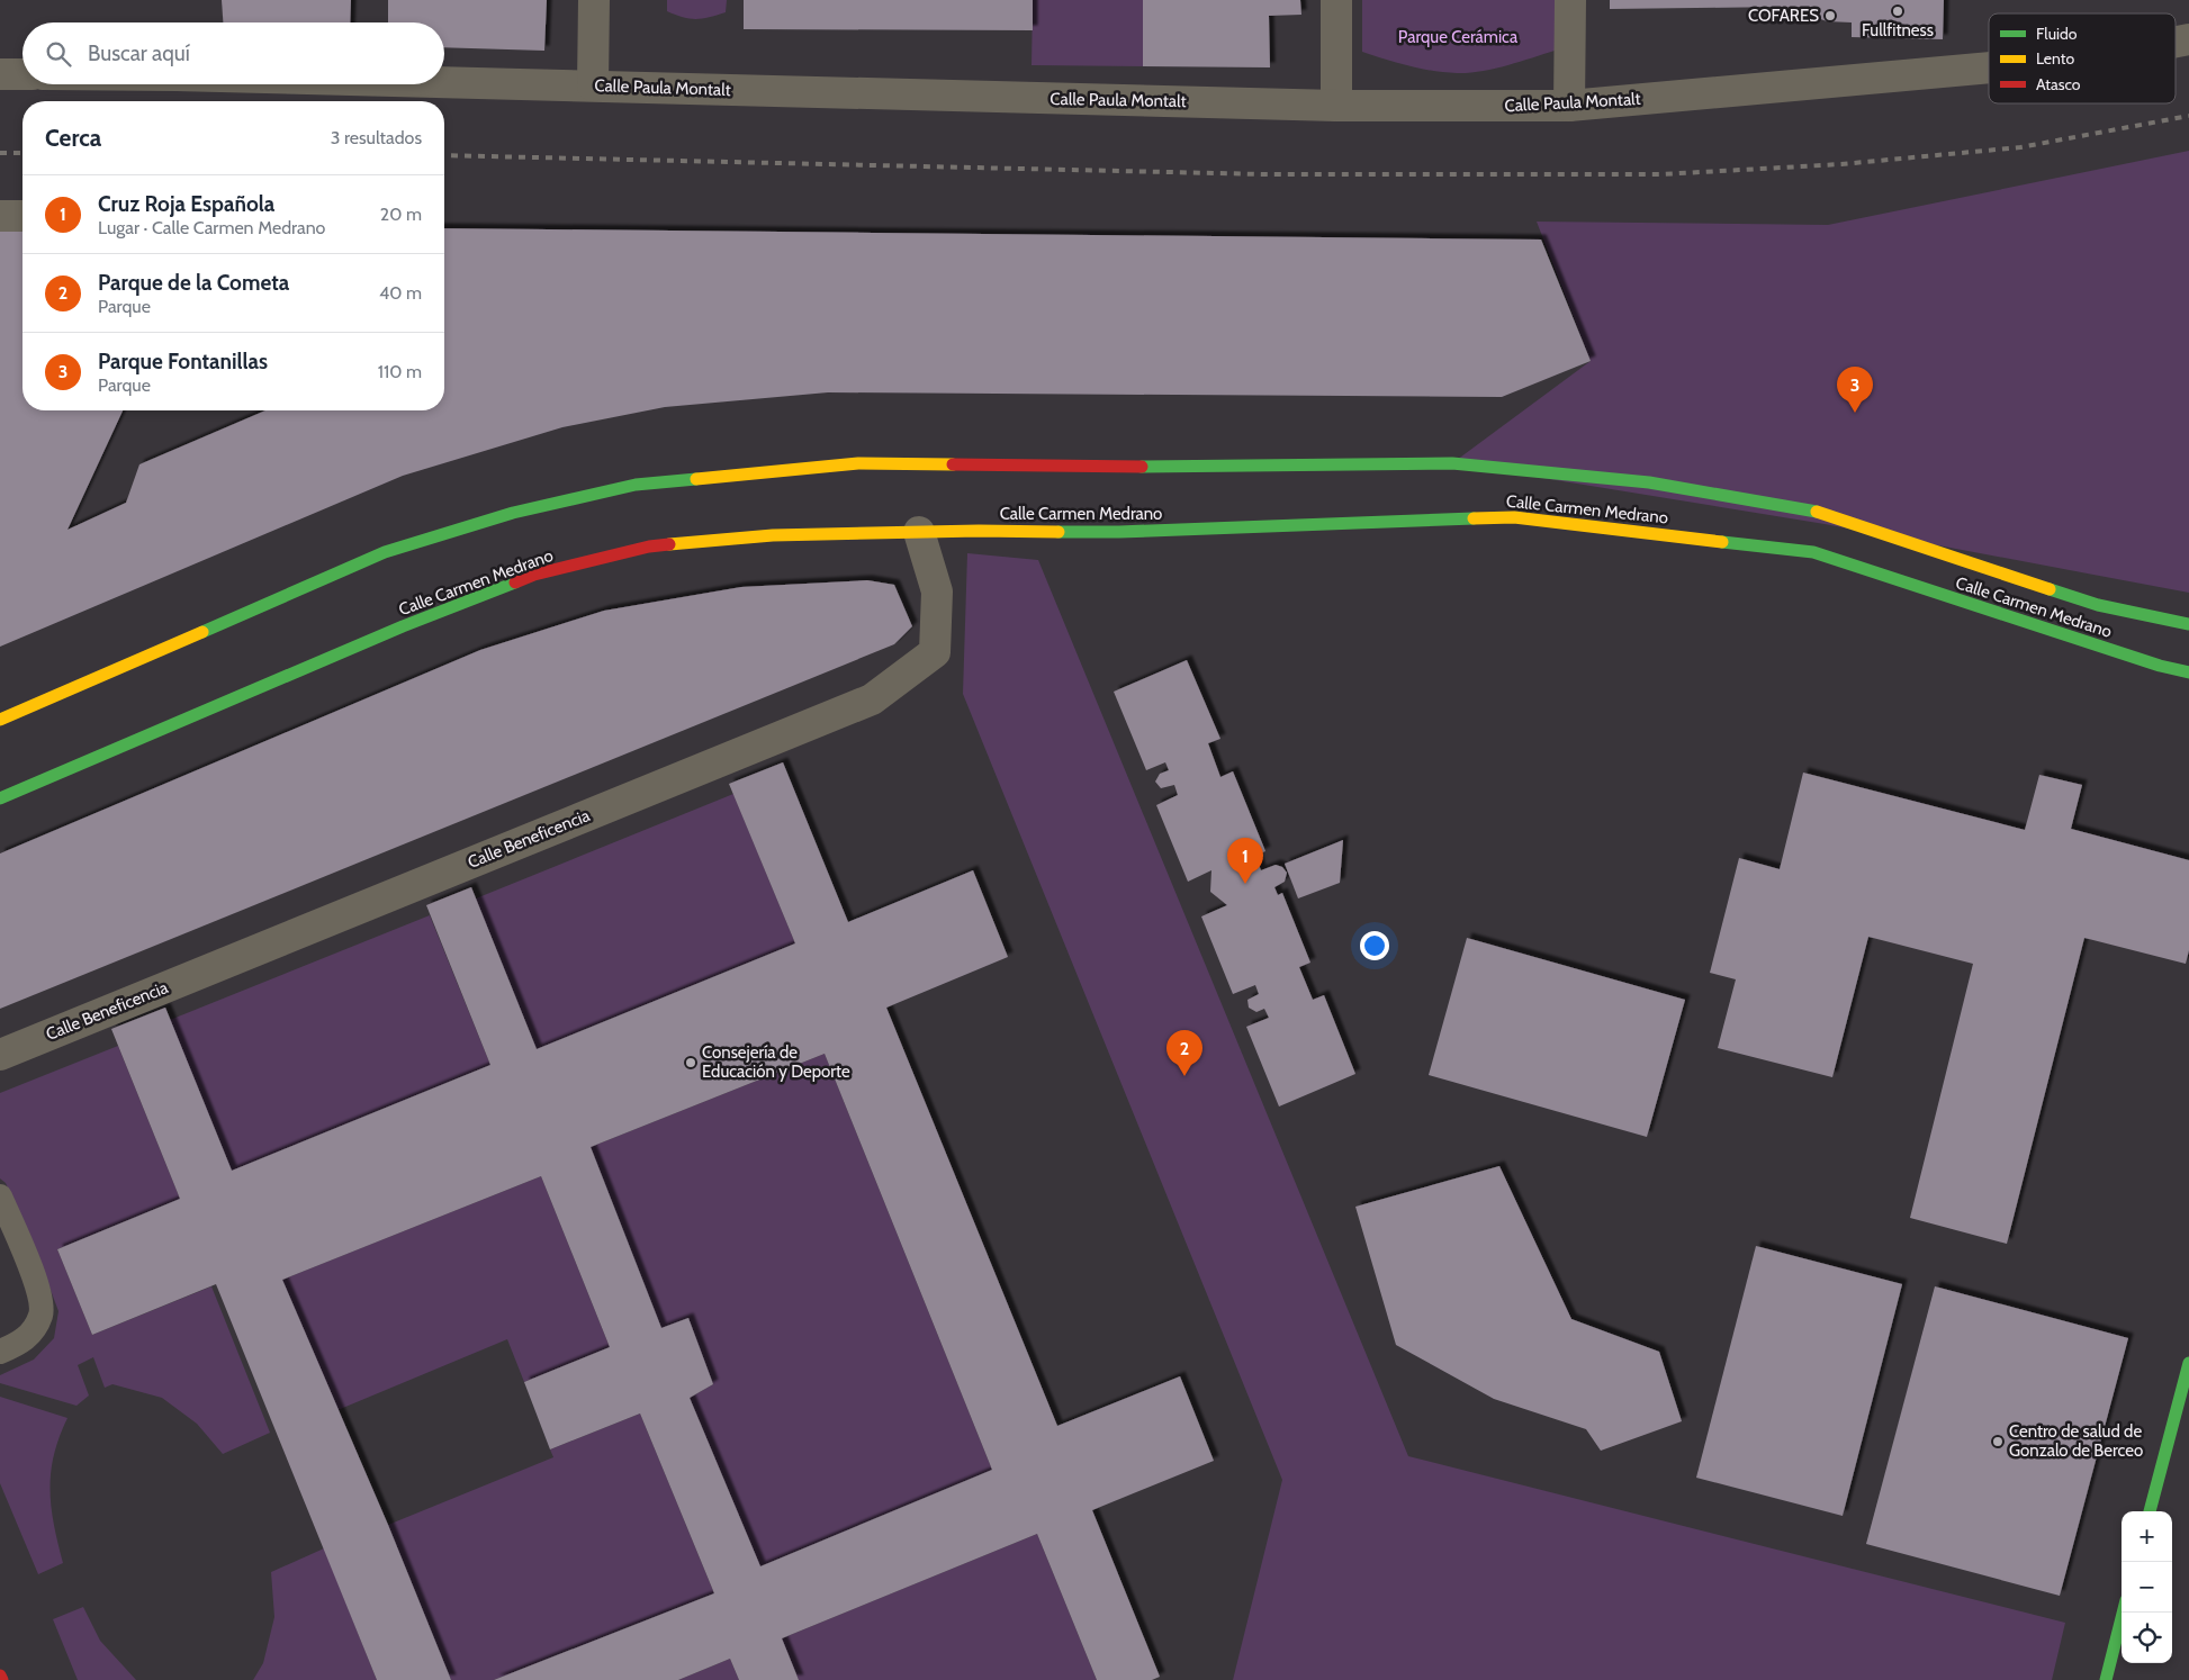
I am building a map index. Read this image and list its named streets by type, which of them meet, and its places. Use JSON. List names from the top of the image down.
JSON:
{
  "streets": {
    "main road": ["Calle Carmen Medrano"],
    "street": ["Calle Paula Montalt", "Calle Beneficencia"]
  },
  "crossings": [
    ["Calle Carmen Medrano", "Calle Beneficencia"]
  ],
  "parks": ["Parque Cerámica"],
  "places": [
    "Fullfitness",
    "COFARES",
    "Consejería de Educación y Deporte",
    "Centro de salud de Gonzalo de Berceo"
  ],
  "legend": ["Fluido", "Lento", "Atasco"],
  "page": {
    "search": "Buscar aquí",
    "heading": ["Cerca", "3 resultados"],
    "list": [
      {
        "mark": "1",
        "name": "Cruz Roja Española",
        "note": "Lugar · Calle Carmen Medrano",
        "value": "20 m"
      },
      {
        "mark": "2",
        "name": "Parque de la Cometa",
        "note": "Parque",
        "value": "40 m"
      },
      {
        "mark": "3",
        "name": "Parque Fontanillas",
        "note": "Parque",
        "value": "110 m"
      }
    ],
    "pins": ["3", "1", "2"],
    "map_buttons": ["+", "−"]
  }
}
